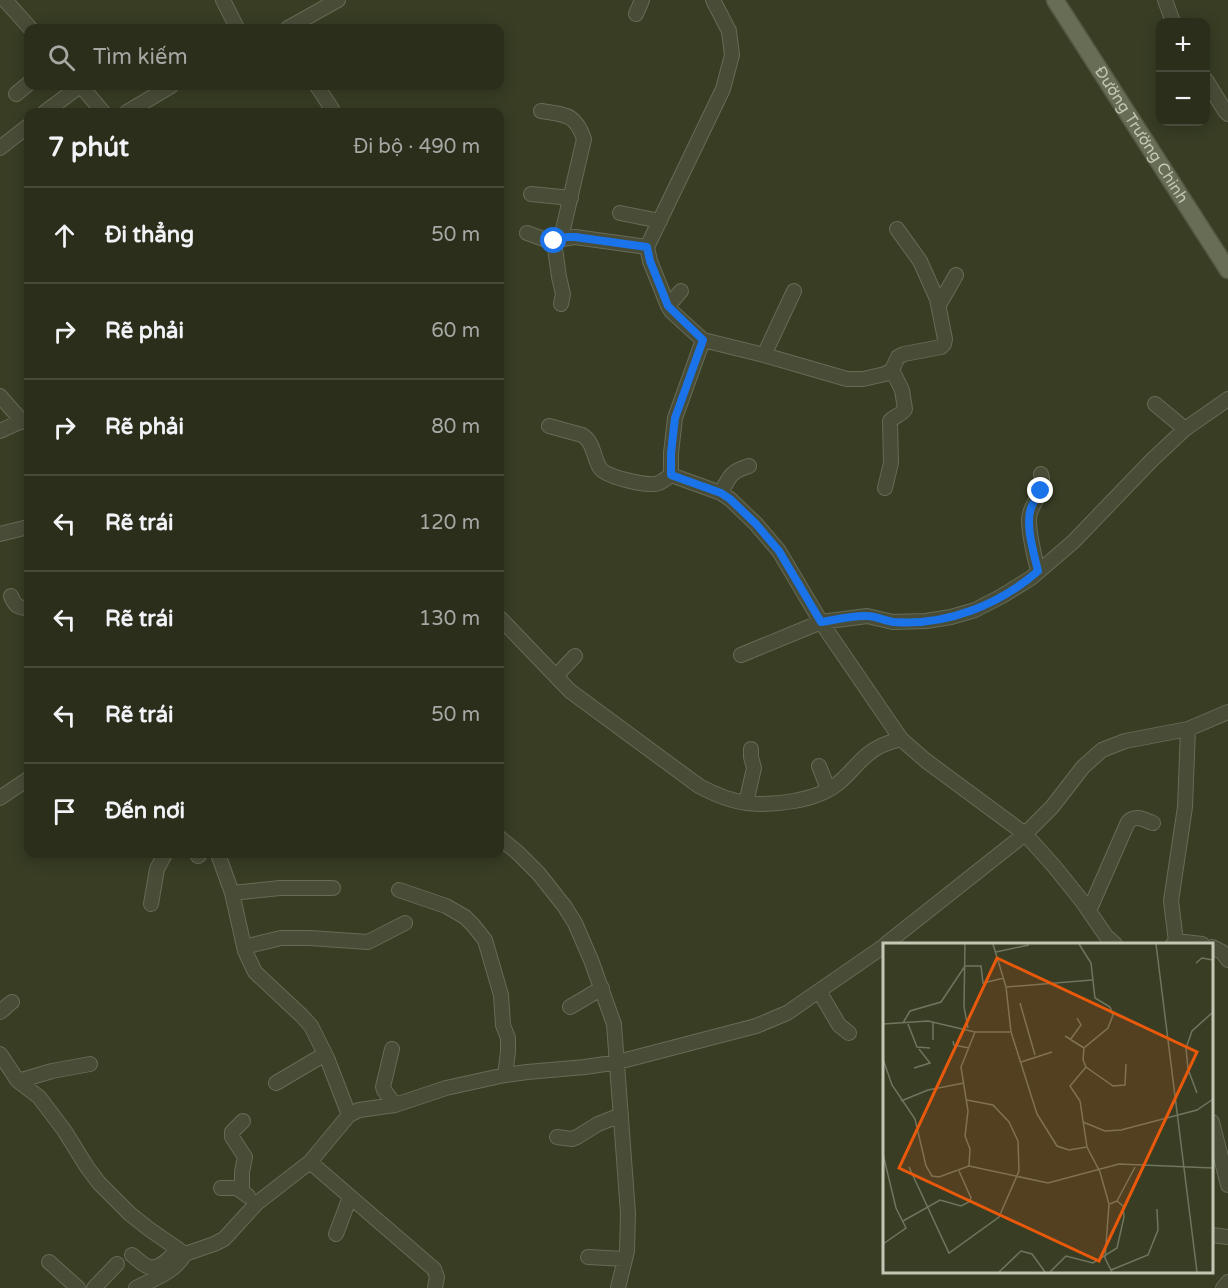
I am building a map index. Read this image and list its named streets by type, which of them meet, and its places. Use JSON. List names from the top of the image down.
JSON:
{
  "streets": {
    "main road": ["Đường Trường Chinh"]
  },
  "page": {
    "map_buttons": ["+", "−"],
    "search": "Tìm kiếm",
    "heading": ["7 phút", "Đi bộ · 490 m"],
    "list": [
      ["Đi thẳng", "50 m"],
      ["Rẽ phải", "60 m"],
      ["Rẽ phải", "80 m"],
      ["Rẽ trái", "120 m"],
      ["Rẽ trái", "130 m"],
      ["Rẽ trái", "50 m"],
      "Đến nơi"
    ]
  }
}
